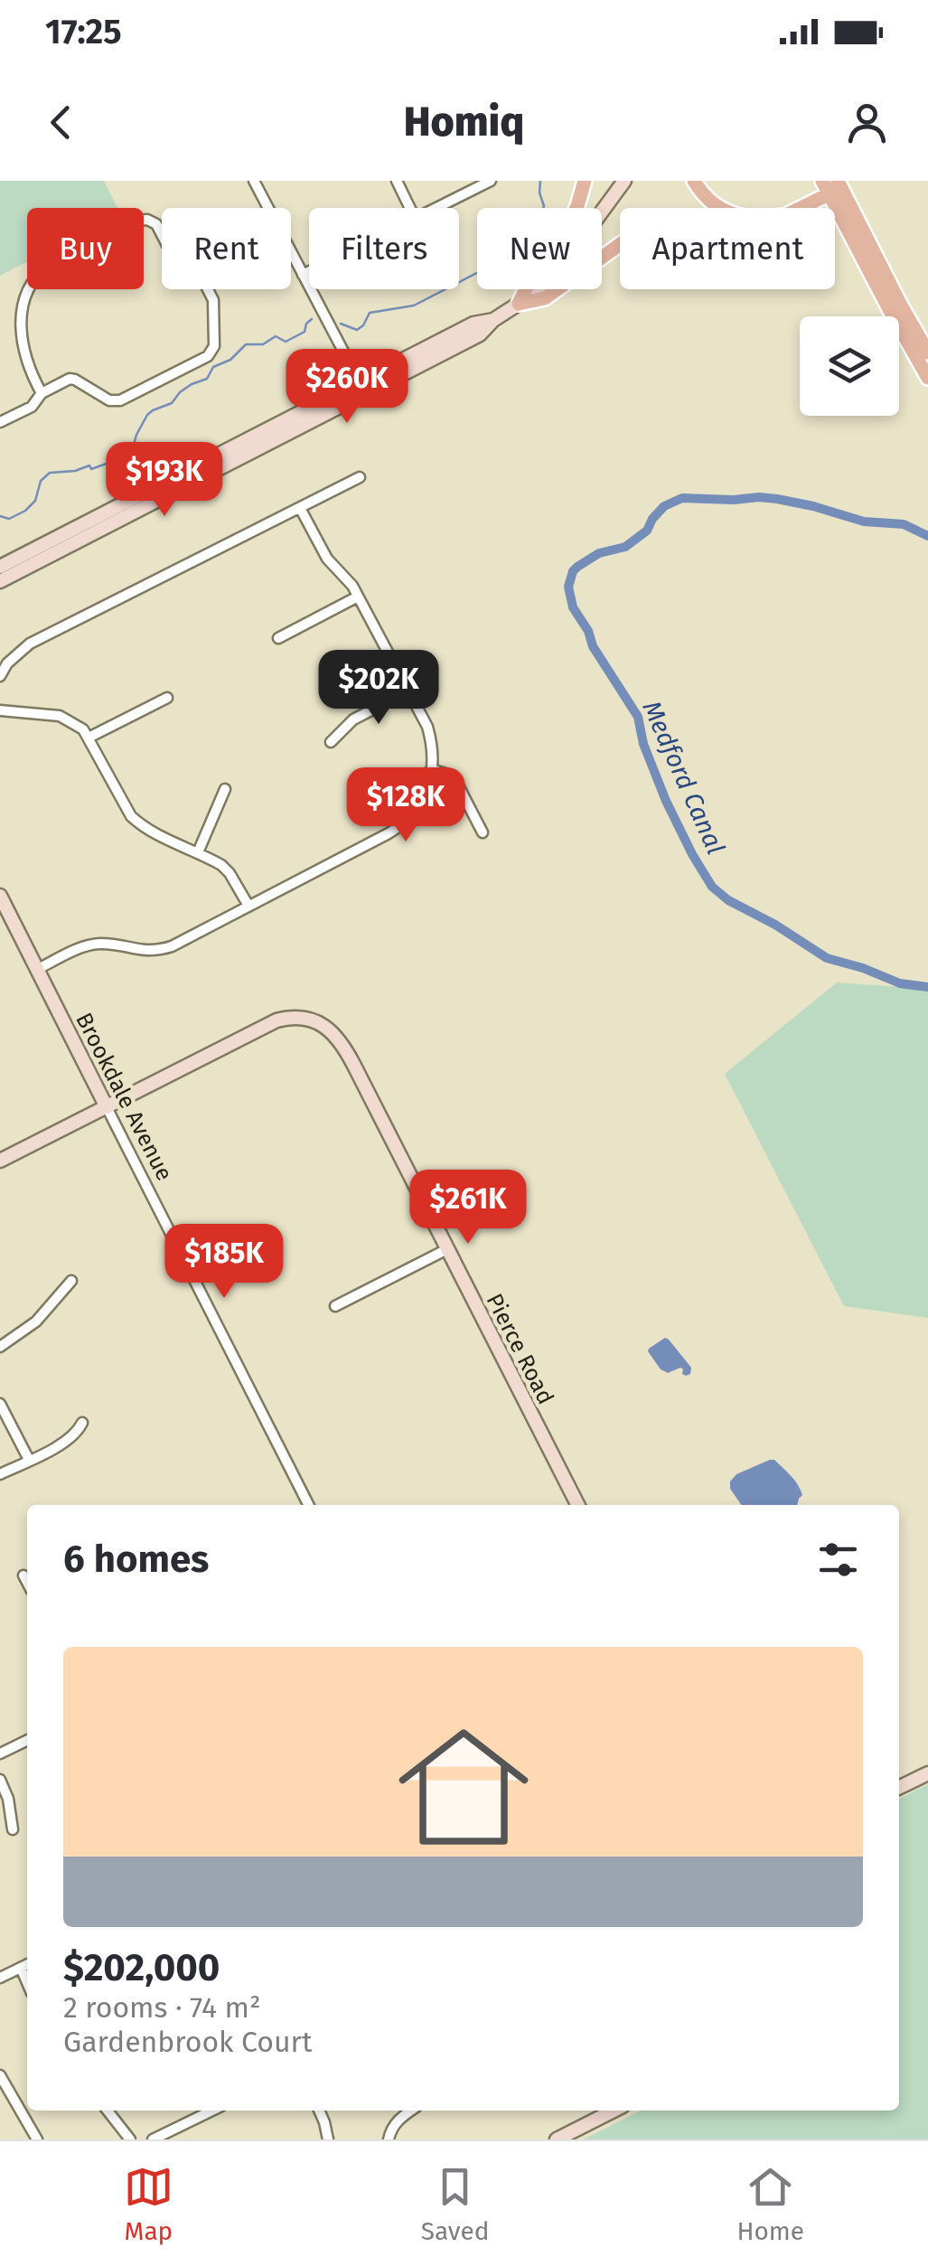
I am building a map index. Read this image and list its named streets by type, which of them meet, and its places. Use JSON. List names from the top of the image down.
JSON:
{
  "streets": {
    "street": ["Brookdale Avenue", "Pierce Road"]
  },
  "crossings": [
    ["Brookdale Avenue", "Pierce Road"]
  ],
  "water": ["Medford Canal"],
  "page": {
    "status": "17:25",
    "header": "Homiq",
    "chip": [
      "Buy",
      "Rent",
      "Filters",
      "New",
      "Apartment"
    ],
    "price": [
      "$260K",
      "$193K",
      "$202K",
      "$128K",
      "$261K",
      "$185K"
    ],
    "heading": "6 homes",
    "list": [
      {
        "name": "$202,000",
        "note": "2 rooms · 74 m² · Gardenbrook Court"
      }
    ],
    "tabs": ["Map", "Saved", "Home"]
  }
}
